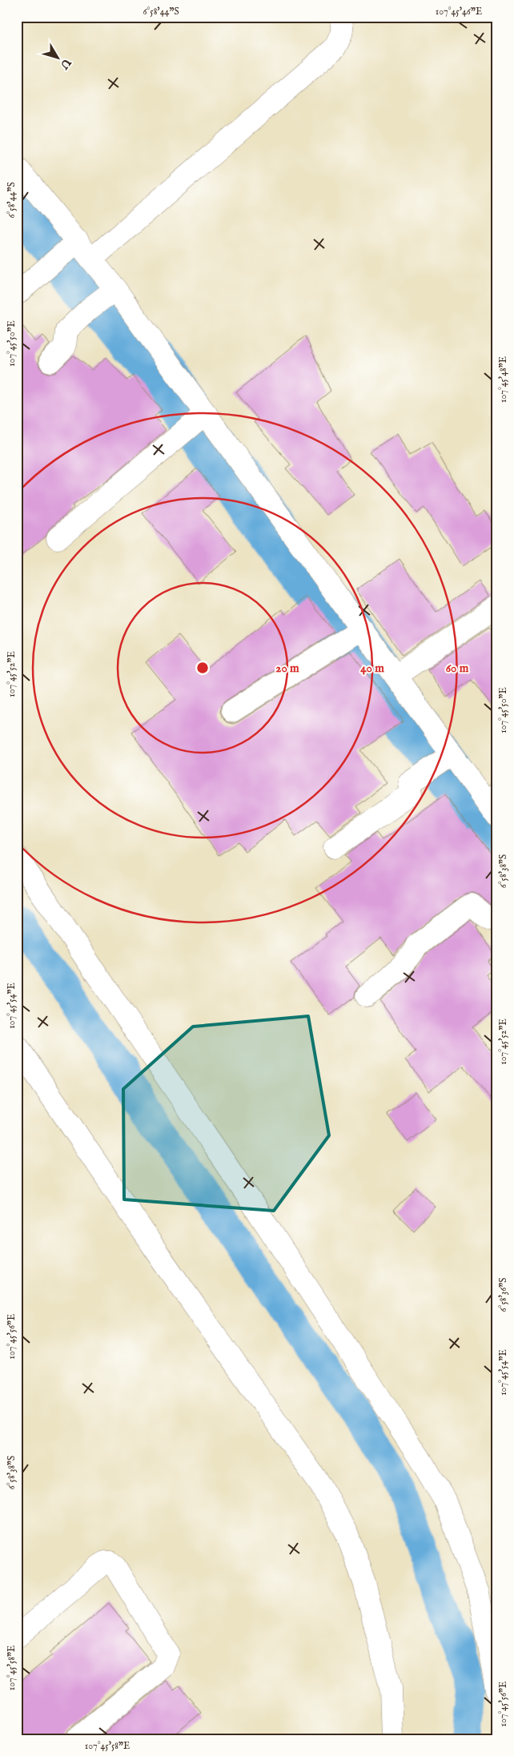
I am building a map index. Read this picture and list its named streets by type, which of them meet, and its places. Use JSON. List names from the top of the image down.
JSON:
{
  "north": "bottom right",
  "coordinates": [
    "6°58'44\"S",
    "107°45'46\"E",
    "107°45'50\"E",
    "107°45'48\"E",
    "107°45'52\"E",
    "6°58'38\"S",
    "107°45'54\"E",
    "6°58'36\"S",
    "107°45'56\"E",
    "107°45'58\"E"
  ],
  "rings": ["20 m", "40 m", "60 m"]
}
